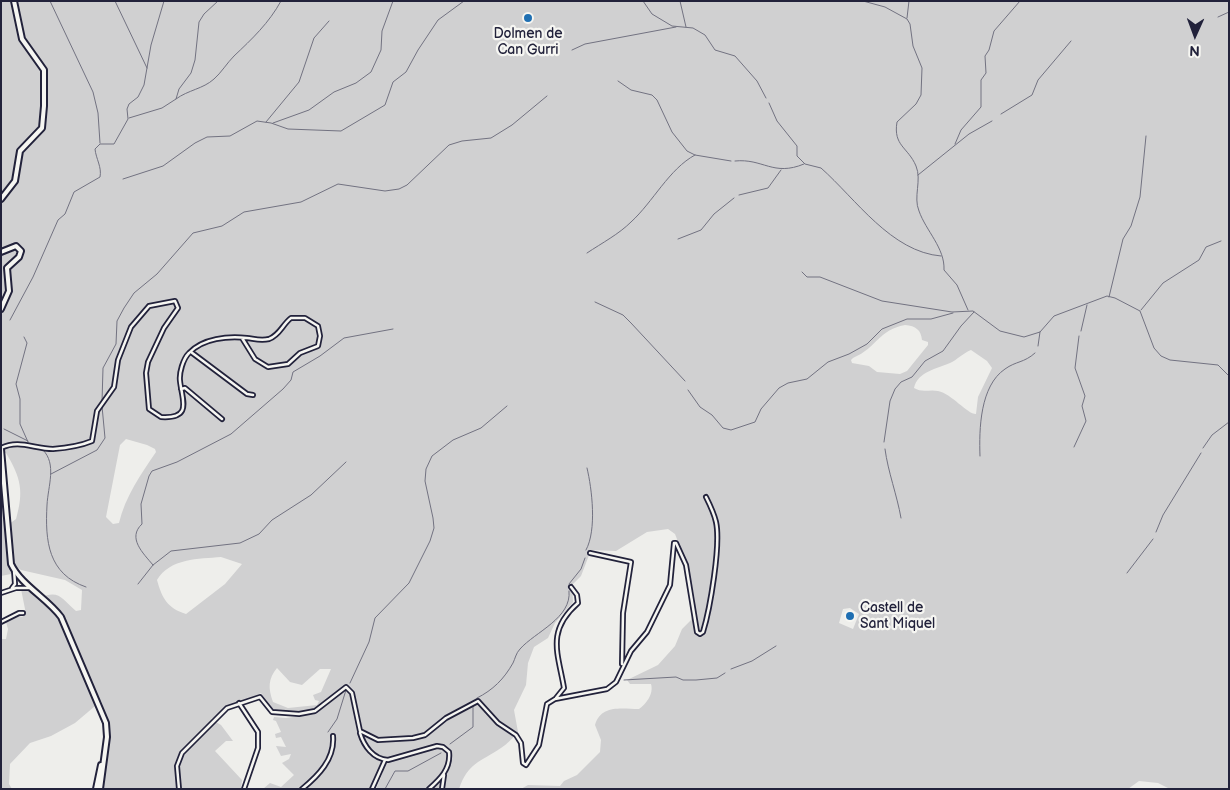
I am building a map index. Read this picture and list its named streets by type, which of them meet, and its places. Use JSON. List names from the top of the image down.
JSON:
{
  "places": ["Dolmen de Can Gurri", "Castell de Sant Miquel"],
  "north": "bottom"
}
